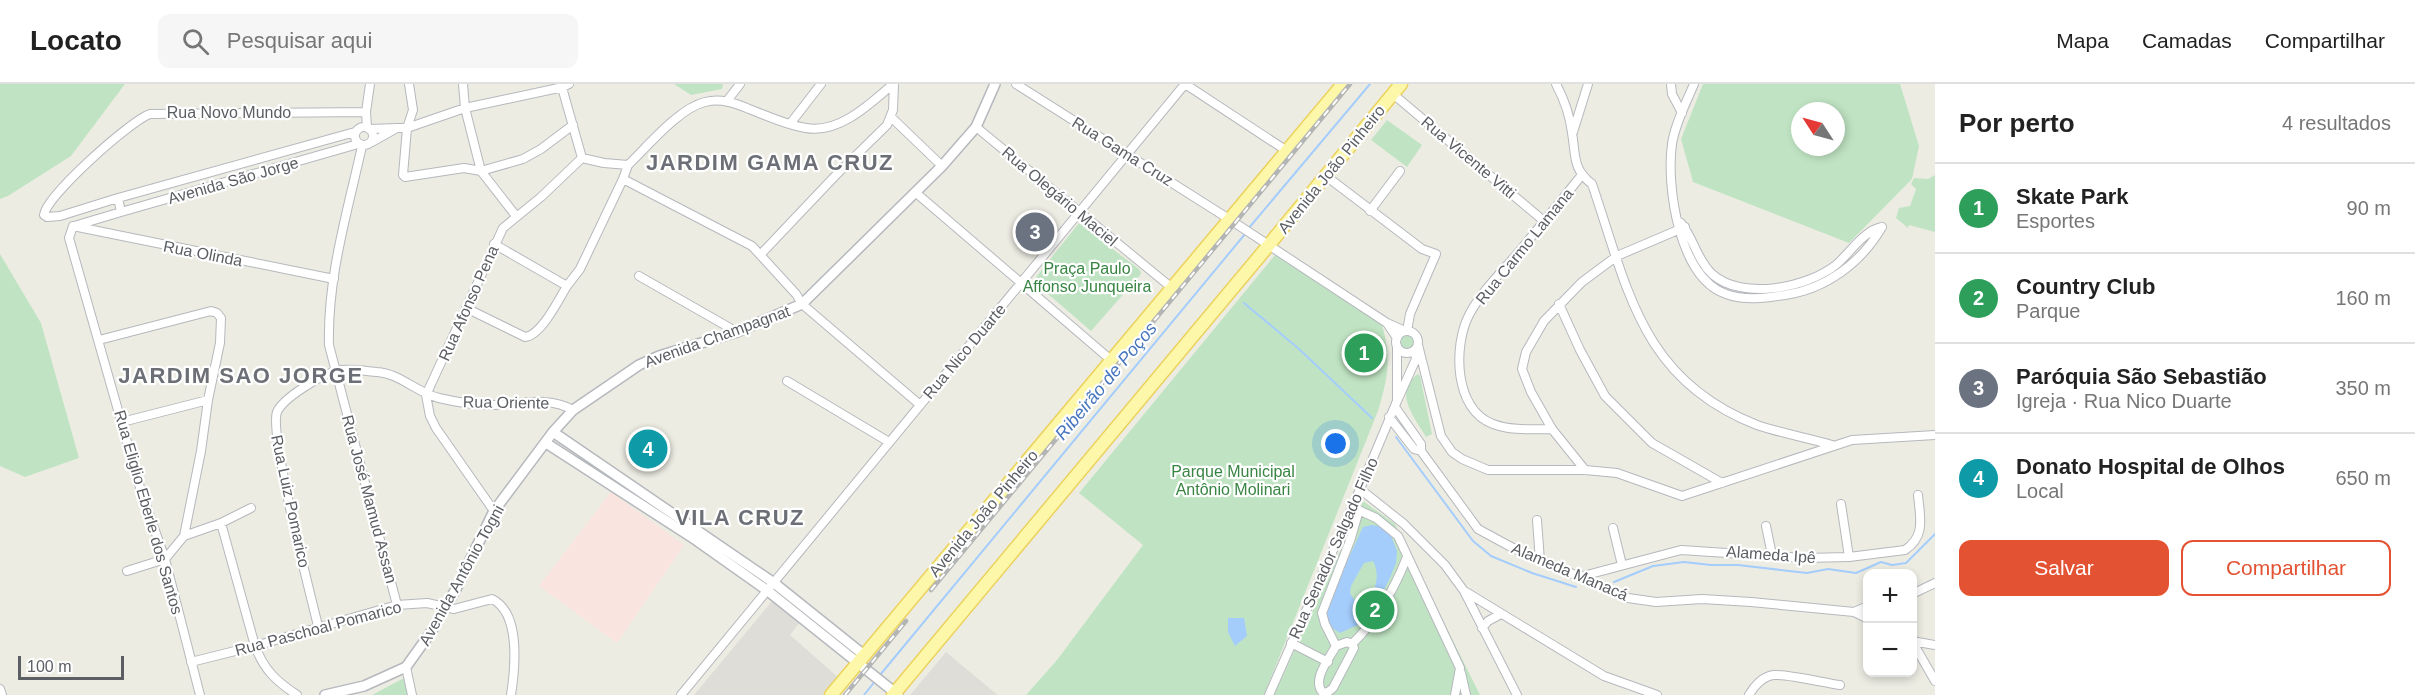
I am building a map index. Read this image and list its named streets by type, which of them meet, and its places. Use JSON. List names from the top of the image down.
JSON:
{
  "streets": {
    "main road": ["Avenida João Pinheiro"],
    "street": [
      "Rua Novo Mundo",
      "Rua Gama Cruz",
      "Rua Vicente Vitti",
      "Avenida São Jorge",
      "Rua Olegário Maciel",
      "Rua Carmo Lamana",
      "Rua Olinda",
      "Rua Afonso Pena",
      "Avenida Champagnat",
      "Rua Nico Duarte",
      "Rua Oriente",
      "Rua José Mamud Assan",
      "Rua Luiz Pomarico",
      "Rua Eliglio Eberle dos Santos",
      "Rua Senador Salgado Filho",
      "Alameda Ipê",
      "Alameda Manacá",
      "Avenida Antônio Togni",
      "Rua Paschoal Pomarico"
    ]
  },
  "crossings": [
    ["Rua Novo Mundo", "Avenida São Jorge"],
    ["Rua Gama Cruz", "Avenida João Pinheiro"],
    ["Rua Gama Cruz", "Rua Nico Duarte"],
    ["Rua Vicente Vitti", "Avenida João Pinheiro"],
    ["Rua Vicente Vitti", "Rua Carmo Lamana"],
    ["Avenida João Pinheiro", "Rua Olegário Maciel"],
    ["Avenida São Jorge", "Rua Olinda"],
    ["Avenida São Jorge", "Rua José Mamud Assan"],
    ["Avenida São Jorge", "Rua Eliglio Eberle dos Santos"],
    ["Rua Olegário Maciel", "Avenida Champagnat"],
    ["Rua Olegário Maciel", "Rua Nico Duarte"],
    ["Rua Olinda", "Rua José Mamud Assan"],
    ["Rua Olinda", "Rua Eliglio Eberle dos Santos"],
    ["Rua Afonso Pena", "Rua Oriente"],
    ["Avenida Champagnat", "Rua Oriente"],
    ["Avenida Champagnat", "Avenida Antônio Togni"],
    ["Rua Oriente", "Rua José Mamud Assan"],
    ["Rua Oriente", "Rua Luiz Pomarico"],
    ["Rua José Mamud Assan", "Rua Luiz Pomarico"],
    ["Rua José Mamud Assan", "Rua Paschoal Pomarico"],
    ["Rua Luiz Pomarico", "Rua Paschoal Pomarico"],
    ["Rua Eliglio Eberle dos Santos", "Rua Paschoal Pomarico"],
    ["Rua Senador Salgado Filho", "Alameda Manacá"],
    ["Alameda Ipê", "Alameda Manacá"],
    ["Avenida Antônio Togni", "Rua Paschoal Pomarico"]
  ],
  "districts": ["JARDIM GAMA CRUZ", "JARDIM SAO JORGE", "VILA CRUZ"],
  "water": ["Ribeirão de Poços"],
  "parks": ["Praça Paulo Affonso Junqueira", "Parque Municipal Antônio Molinari"],
  "scale_bar": "100 m",
  "north": "top left",
  "page": {
    "header": "Locato",
    "search": "Pesquisar aqui",
    "nav": ["Mapa", "Camadas", "Compartilhar"],
    "heading": ["Por perto", "4 resultados"],
    "list": [
      {
        "mark": "1",
        "name": "Skate Park",
        "note": "Esportes",
        "value": "90 m"
      },
      {
        "mark": "2",
        "name": "Country Club",
        "note": "Parque",
        "value": "160 m"
      },
      {
        "mark": "3",
        "name": "Paróquia São Sebastião",
        "note": "Igreja · Rua Nico Duarte",
        "value": "350 m"
      },
      {
        "mark": "4",
        "name": "Donato Hospital de Olhos",
        "note": "Local",
        "value": "650 m"
      }
    ],
    "pins": [
      "3",
      "1",
      "4",
      "2"
    ],
    "buttons": ["Salvar", "Compartilhar"],
    "map_buttons": ["+", "−"],
    "scale": "100 m"
  }
}
